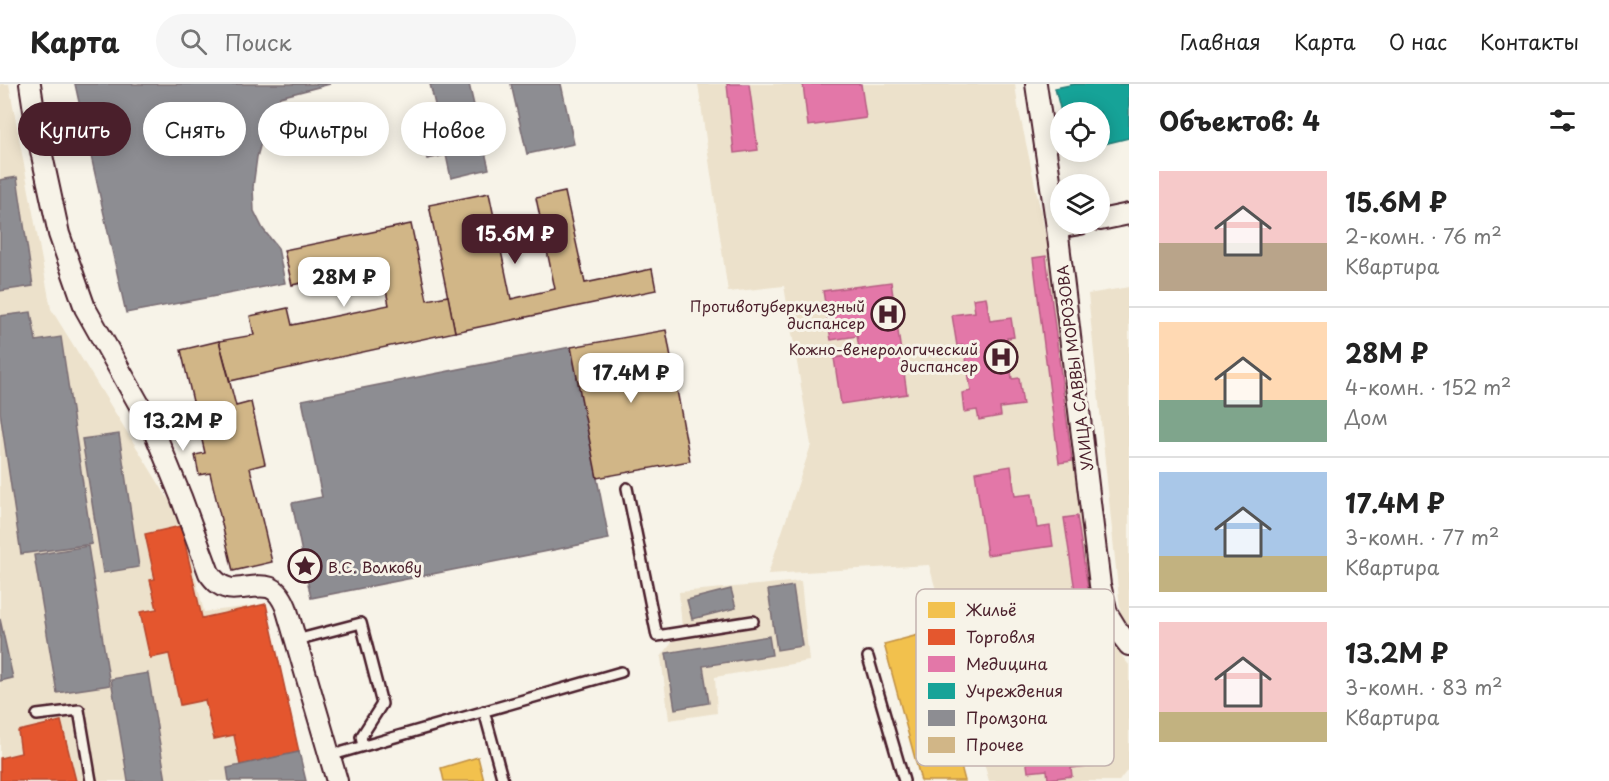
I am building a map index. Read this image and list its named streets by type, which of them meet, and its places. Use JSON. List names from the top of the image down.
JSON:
{
  "streets": {
    "street": ["УЛИЦА САВВЫ МОРОЗОВА"]
  },
  "places": {
    "hospital": ["Противотуберкулезный диспансер", "Кожно-венерологический диспансер"],
    "place": ["В.С. Волкову"]
  },
  "legend": [
    "Жильё",
    "Торговля",
    "Медицина",
    "Учреждения",
    "Промзона",
    "Прочее"
  ],
  "page": {
    "header": "Карта",
    "search": "Поиск",
    "nav": [
      "Главная",
      "Карта",
      "О нас",
      "Контакты"
    ],
    "heading": "Объектов: 4",
    "chip": [
      "Купить",
      "Снять",
      "Фильтры",
      "Новое"
    ],
    "list": [
      {
        "name": "15.6M ₽",
        "note": "2-комн. · 76 m² · Квартира"
      },
      {
        "name": "28M ₽",
        "note": "4-комн. · 152 m² · Дом"
      },
      {
        "name": "17.4M ₽",
        "note": "3-комн. · 77 m² · Квартира"
      },
      {
        "name": "13.2M ₽",
        "note": "3-комн. · 83 m² · Квартира"
      }
    ],
    "price": [
      "15.6M ₽",
      "28M ₽",
      "17.4M ₽",
      "13.2M ₽"
    ]
  }
}
